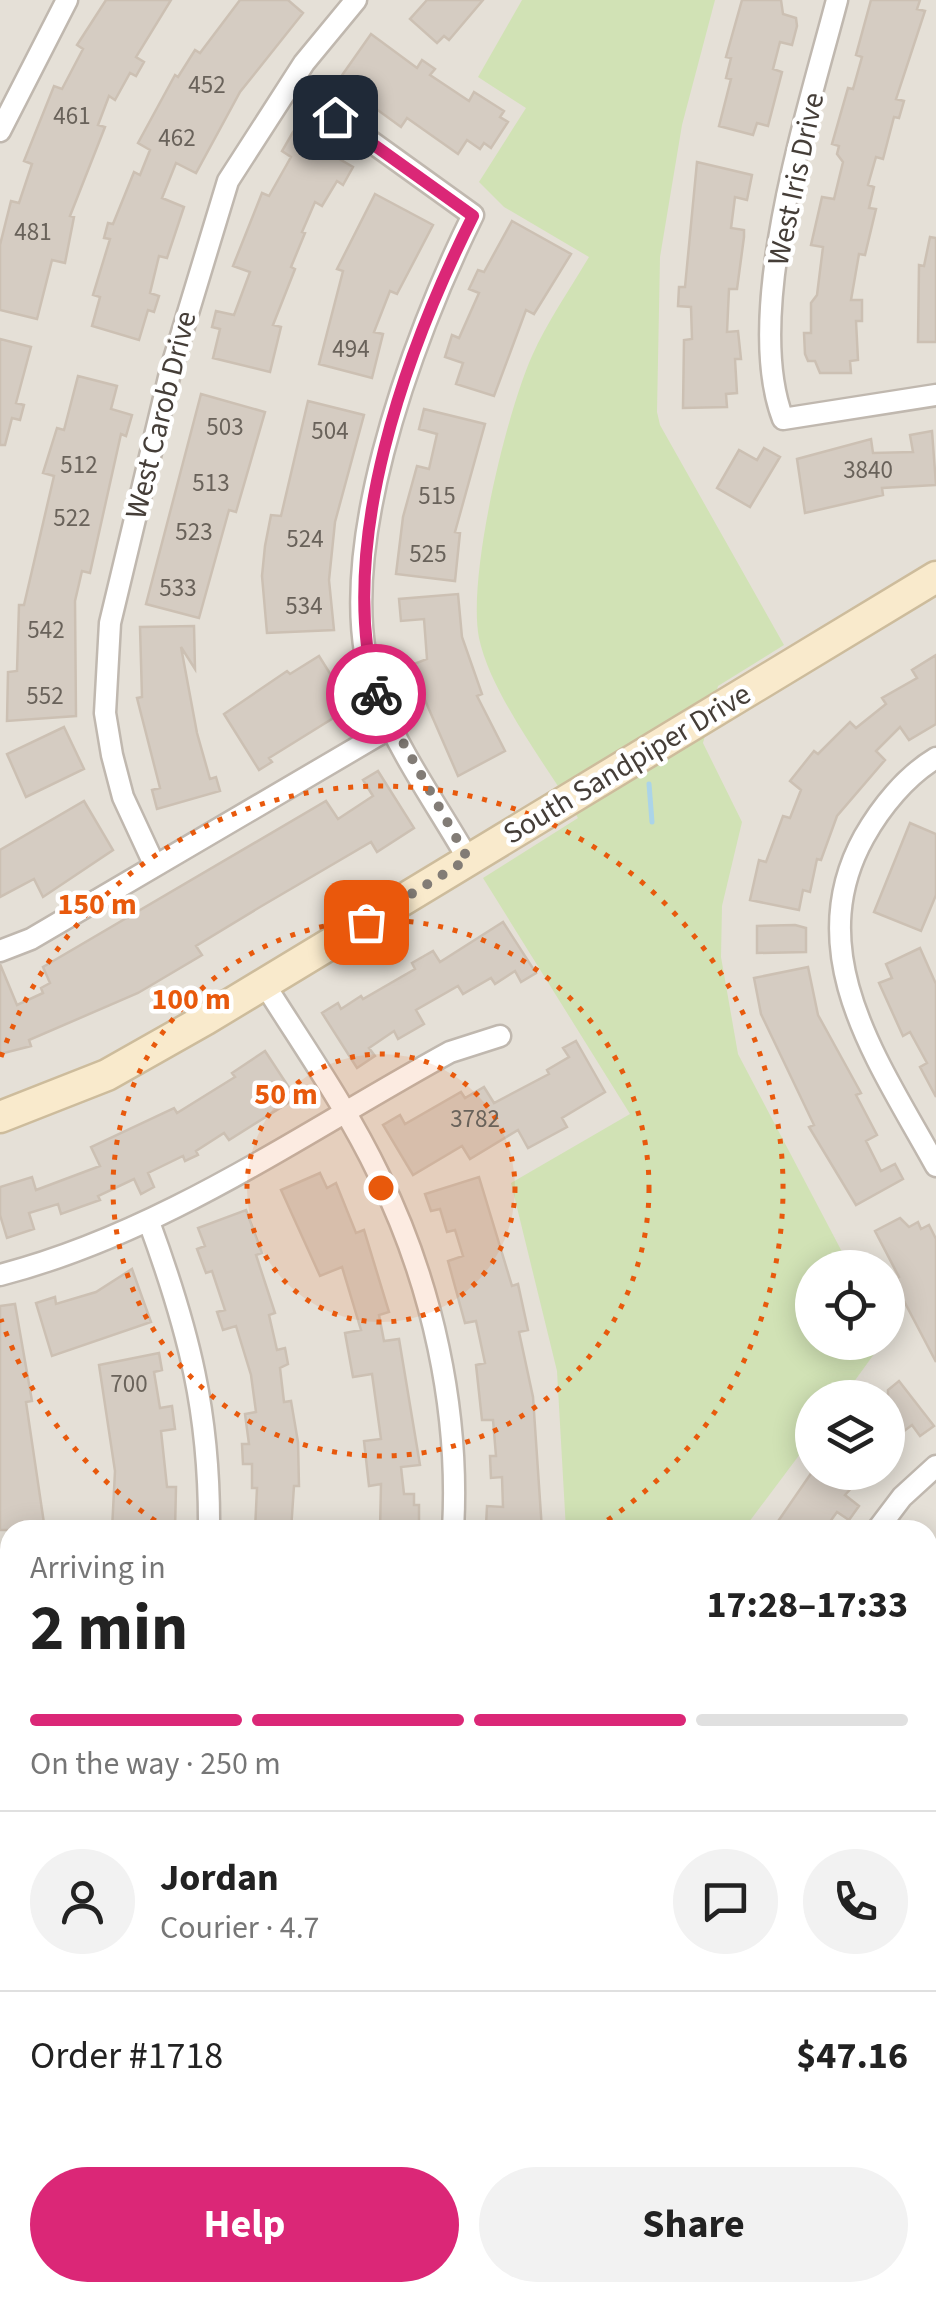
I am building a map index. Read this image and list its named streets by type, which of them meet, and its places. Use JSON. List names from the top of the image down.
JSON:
{
  "streets": {
    "street": ["West Iris Drive", "West Carob Drive", "South Sandpiper Drive"]
  },
  "house_numbers": [
    "452",
    "461",
    "462",
    "481",
    "494",
    "503",
    "504",
    "512",
    "3840",
    "513",
    "515",
    "522",
    "523",
    "524",
    "525",
    "533",
    "534",
    "542",
    "552",
    "3782",
    "700"
  ],
  "page": {
    "heading": ["2 min", "Arriving in", "17:28–17:33"],
    "panel": [
      "Jordan",
      "Courier · 4.7",
      "Order #1718",
      "$47.16"
    ],
    "bar": "On the way · 250 m",
    "buttons": ["Help", "Share"]
  },
  "rings": ["150 m", "100 m", "50 m"]
}
